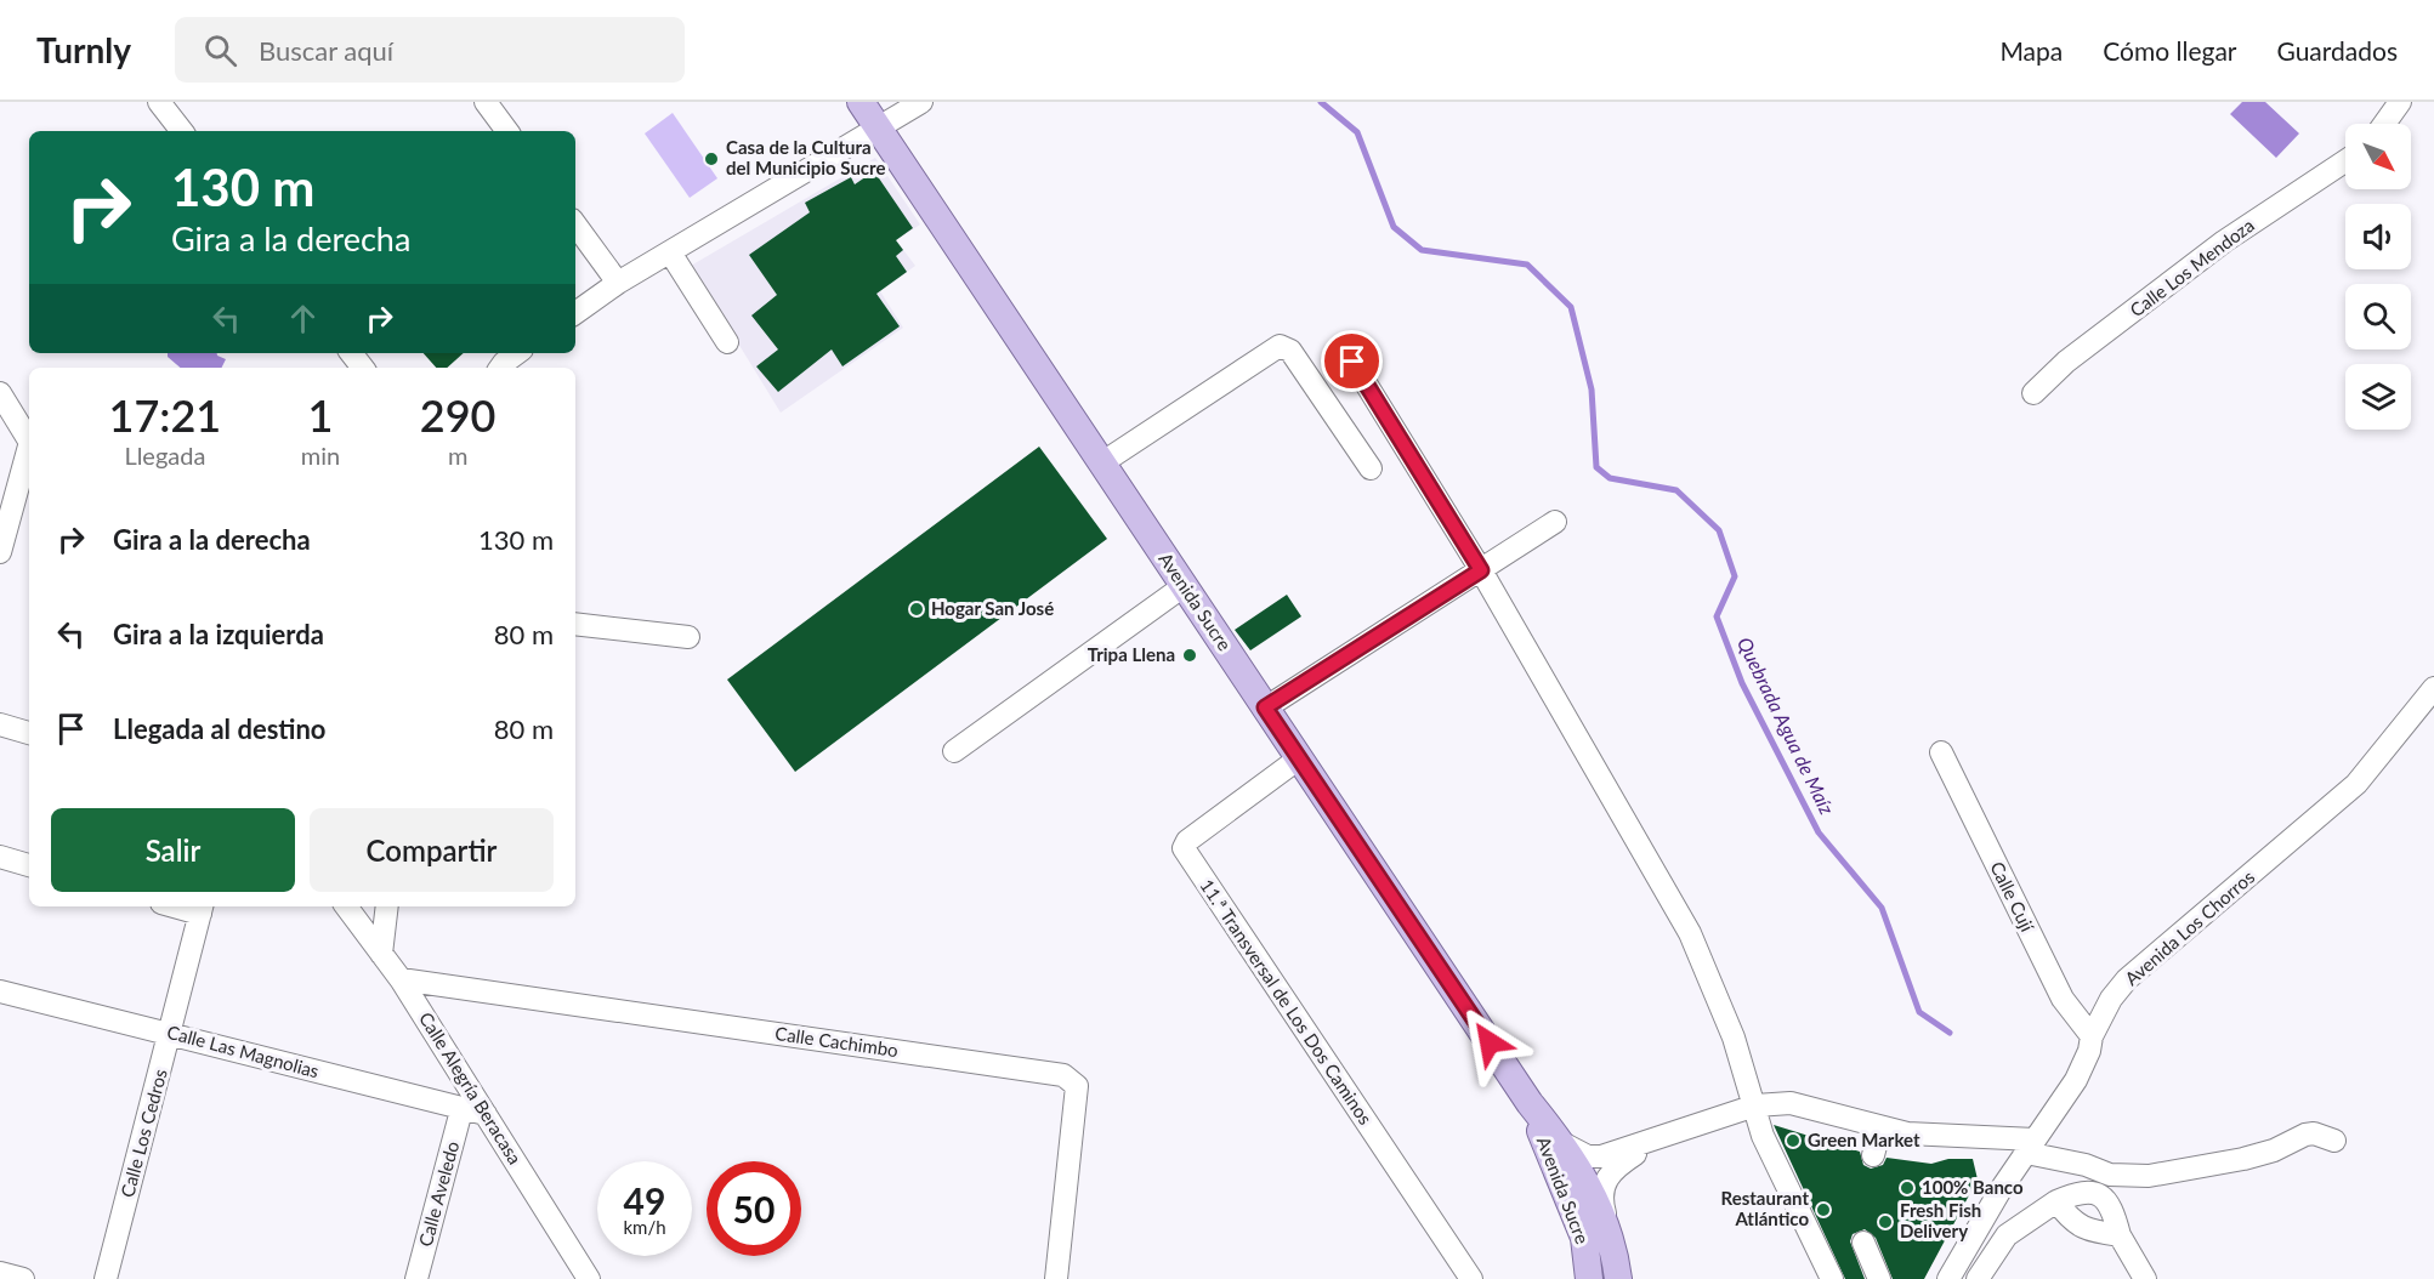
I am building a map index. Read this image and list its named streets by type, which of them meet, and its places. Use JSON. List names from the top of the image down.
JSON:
{
  "streets": {
    "main road": ["Avenida Sucre"],
    "street": [
      "Calle Los Mendoza",
      "Calle Cují",
      "Avenida Los Chorros",
      "11.ª Transversal de Los Dos Caminos",
      "Calle Cachimbo",
      "Calle Las Magnolias",
      "Calle Alegría Beracasa",
      "Calle Los Cedros",
      "Calle Aveledo"
    ]
  },
  "crossings": [
    ["Avenida Sucre", "11.ª Transversal de Los Dos Caminos"],
    ["Calle Cují", "Avenida Los Chorros"],
    ["Calle Cachimbo", "Calle Alegría Beracasa"],
    ["Calle Las Magnolias", "Calle Alegría Beracasa"],
    ["Calle Las Magnolias", "Calle Los Cedros"],
    ["Calle Las Magnolias", "Calle Aveledo"]
  ],
  "water": ["Quebrada Agua de Maíz"],
  "places": [
    "Casa de la Cultura del Municipio Sucre",
    "Hogar San José",
    "Tripa Llena",
    "Green Market",
    "100% Banco",
    "Restaurant Atlántico",
    "Fresh Fish Delivery"
  ],
  "north": "bottom right",
  "page": {
    "header": "Turnly",
    "search": "Buscar aquí",
    "nav": ["Mapa", "Cómo llegar", "Guardados"],
    "turn": ["130 m", "Gira a la derecha"],
    "eta": [
      "17:21",
      "Llegada",
      "1",
      "min",
      "290",
      "m"
    ],
    "list": [
      {
        "name": "Gira a la derecha",
        "value": "130 m"
      },
      {
        "name": "Gira a la izquierda",
        "value": "80 m"
      },
      {
        "name": "Llegada al destino",
        "value": "80 m"
      }
    ],
    "buttons": ["Salir", "Compartir"],
    "speed": "49 km/h",
    "limit": "50"
  }
}
